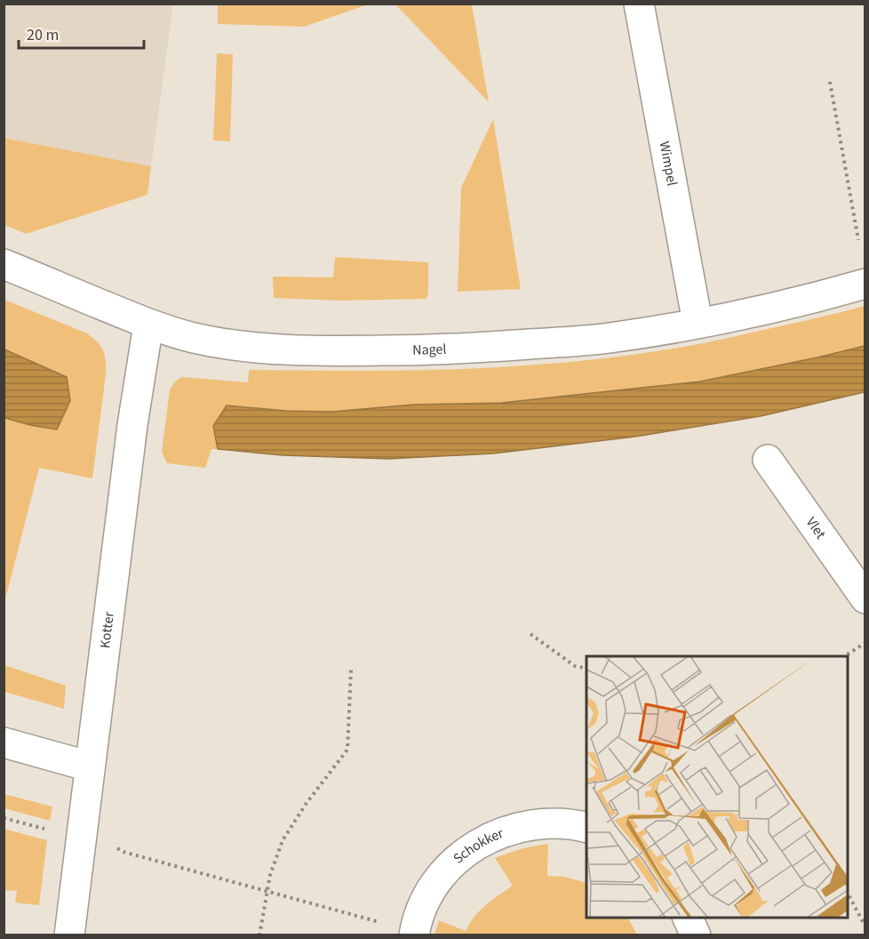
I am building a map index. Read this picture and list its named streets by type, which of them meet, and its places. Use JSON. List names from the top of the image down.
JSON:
{
  "streets": {
    "street": [
      "Wimpel",
      "Nagel",
      "Vlet",
      "Kotter",
      "Schokker"
    ]
  },
  "crossings": [
    ["Wimpel", "Nagel"],
    ["Nagel", "Kotter"]
  ],
  "scale_bar": "20 m"
}
